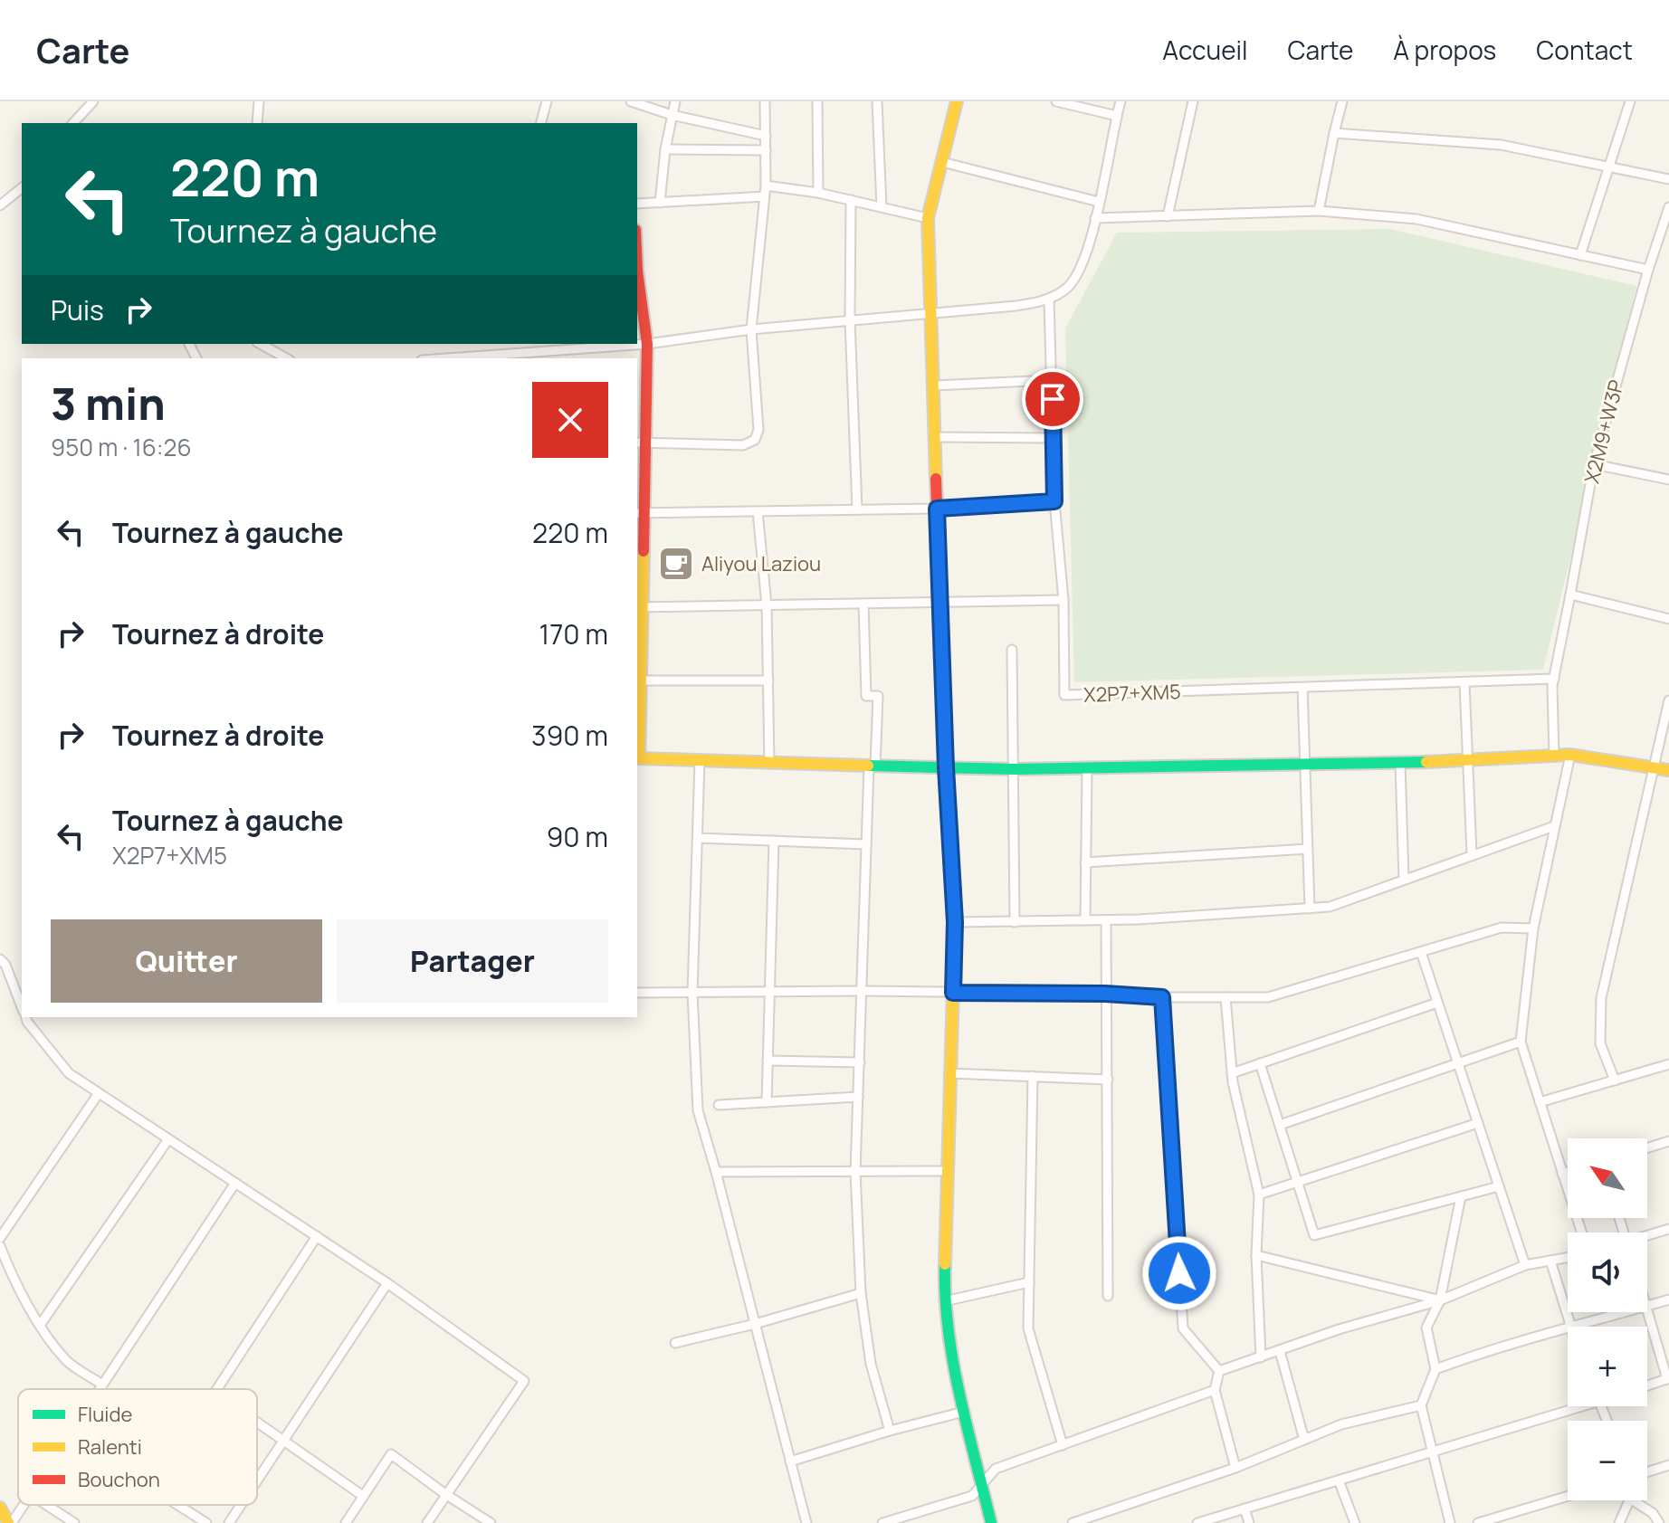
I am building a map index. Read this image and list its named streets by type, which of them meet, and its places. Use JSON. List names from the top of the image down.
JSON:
{
  "streets": {
    "street": ["X2M9+W3P", "X2P7+XM5"]
  },
  "crossings": [
    ["X2M9+W3P", "X2P7+XM5"]
  ],
  "places": {
    "cafe": ["Aliyou Laziou"]
  },
  "legend": ["Fluide", "Ralenti", "Bouchon"],
  "north": "top left",
  "page": {
    "header": "Carte",
    "nav": [
      "Accueil",
      "Carte",
      "À propos",
      "Contact"
    ],
    "turn": ["220 m", "Tournez à gauche"],
    "then": "Puis",
    "heading": ["3 min", "950 m · 16:26"],
    "list": [
      {
        "name": "Tournez à gauche",
        "value": "220 m"
      },
      {
        "name": "Tournez à droite",
        "value": "170 m"
      },
      {
        "name": "Tournez à droite",
        "value": "390 m"
      },
      {
        "name": "Tournez à gauche",
        "note": "X2P7+XM5",
        "value": "90 m"
      }
    ],
    "buttons": ["Quitter", "Partager"],
    "map_buttons": ["+", "−"]
  }
}
